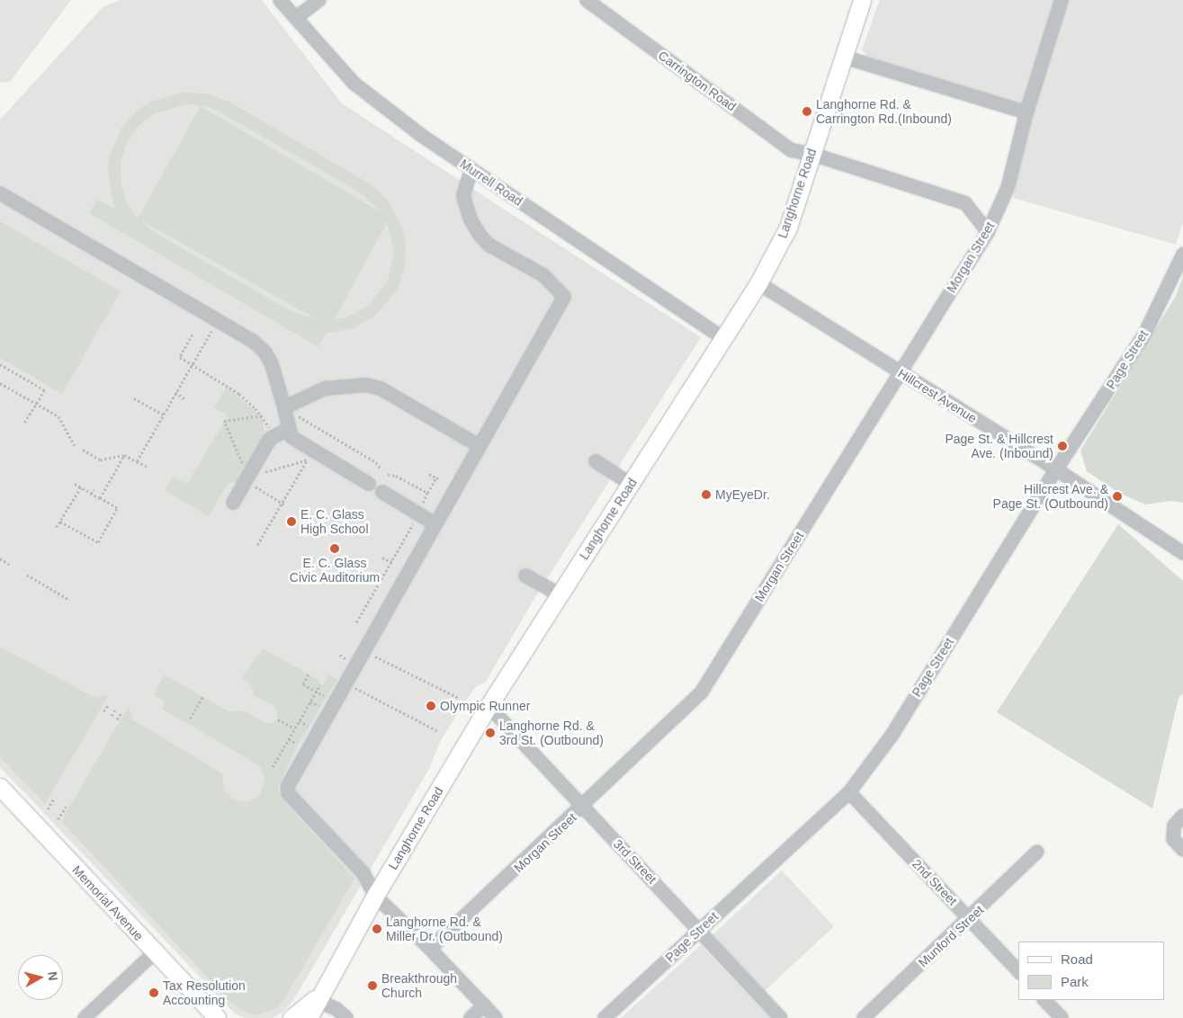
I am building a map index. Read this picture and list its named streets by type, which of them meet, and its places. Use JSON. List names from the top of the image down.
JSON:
{
  "streets": {
    "main road": ["Langhorne Road", "Memorial Avenue"],
    "street": [
      "Carrington Road",
      "Murrell Road",
      "Morgan Street",
      "Page Street",
      "Hillcrest Avenue",
      "3rd Street",
      "2nd Street",
      "Munford Street"
    ]
  },
  "crossings": [
    ["Carrington Road", "Langhorne Road"],
    ["Carrington Road", "Morgan Street"],
    ["Murrell Road", "Langhorne Road"],
    ["Langhorne Road", "Hillcrest Avenue"],
    ["Langhorne Road", "3rd Street"],
    ["Morgan Street", "Hillcrest Avenue"],
    ["Morgan Street", "3rd Street"],
    ["Page Street", "Hillcrest Avenue"],
    ["Page Street", "3rd Street"],
    ["Page Street", "2nd Street"],
    ["2nd Street", "Munford Street"]
  ],
  "places": [
    "Langhorne Rd. & Carrington Rd.(Inbound)",
    "Page St. & Hillcrest Ave. (Inbound)",
    "MyEyeDr.",
    "Hillcrest Ave. & Page St. (Outbound)",
    "E. C. Glass High School",
    "E. C. Glass Civic Auditorium",
    "Olympic Runner",
    "Langhorne Rd. & 3rd St. (Outbound)",
    "Langhorne Rd. & Miller Dr. (Outbound)",
    "Breakthrough Church",
    "Tax Resolution Accounting"
  ],
  "legend": ["Road", "Park"],
  "north": "right"
}
